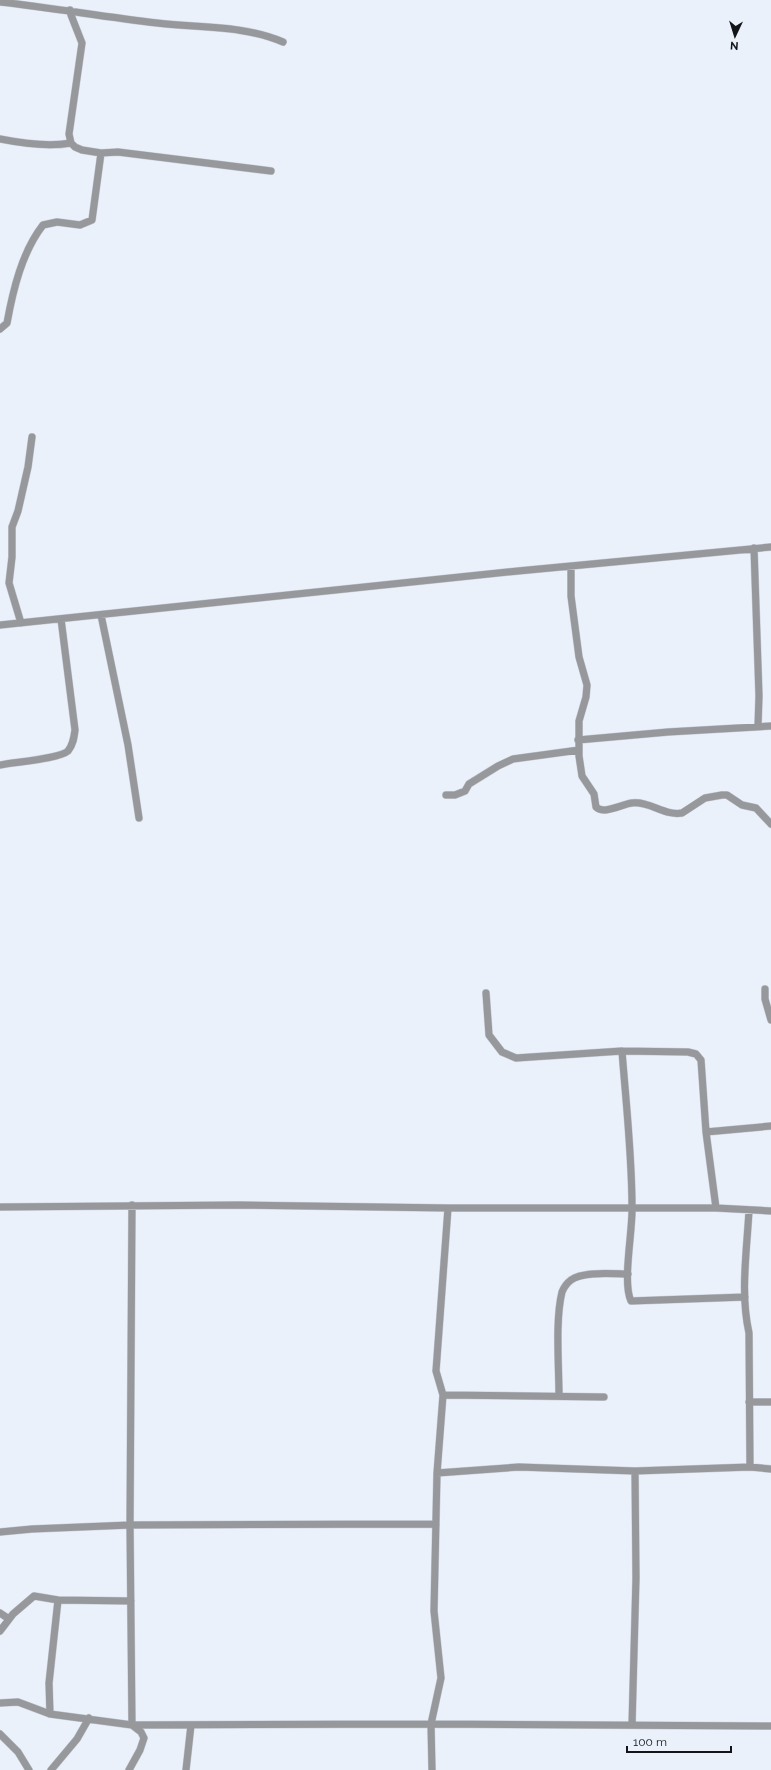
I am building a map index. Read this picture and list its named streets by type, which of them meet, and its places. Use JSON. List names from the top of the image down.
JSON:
{
  "scale_bar": "100 m",
  "north": "bottom"
}
